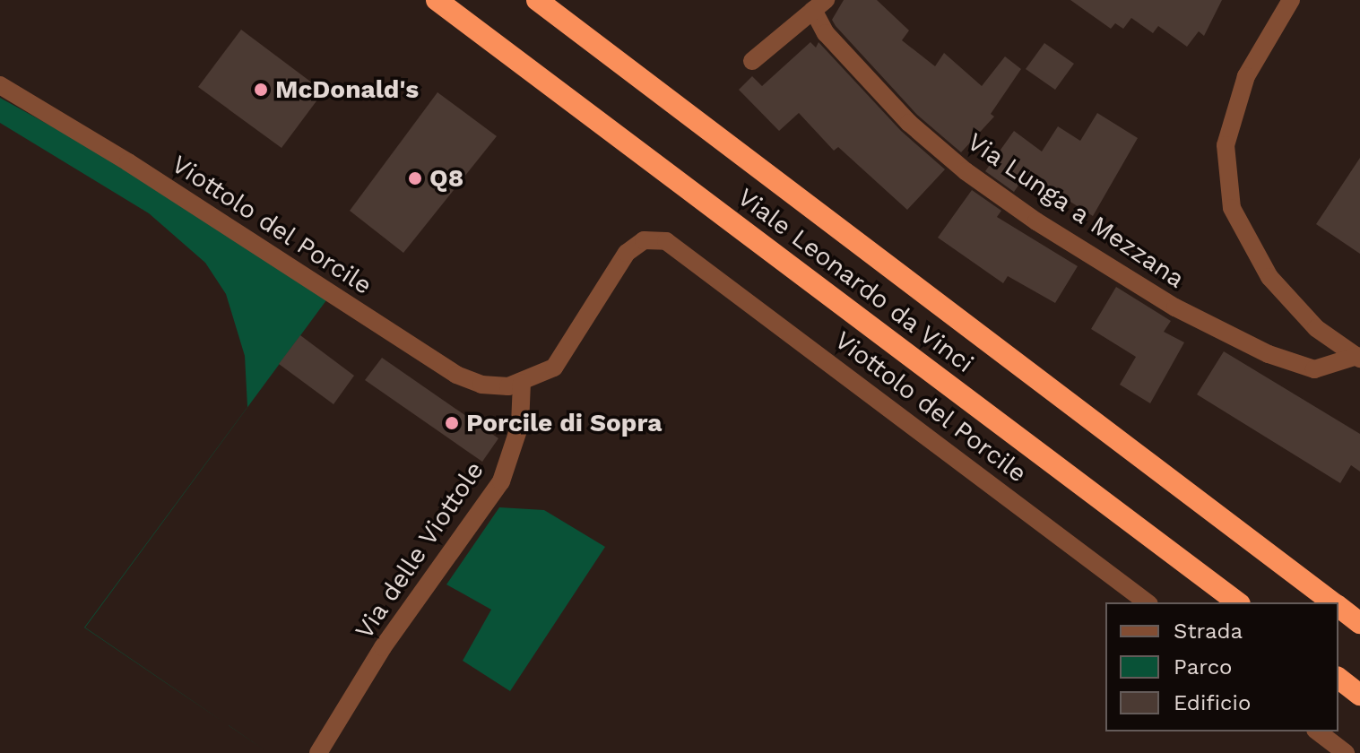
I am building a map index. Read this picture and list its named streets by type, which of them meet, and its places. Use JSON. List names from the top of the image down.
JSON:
{
  "streets": {
    "highway": ["Viale Leonardo da Vinci"],
    "street": ["Via Lunga a Mezzana", "Viottolo del Porcile", "Via delle Viottole"]
  },
  "crossings": [
    ["Viottolo del Porcile", "Via delle Viottole"]
  ],
  "places": ["McDonald's", "Q8", "Porcile di Sopra"],
  "legend": ["Strada", "Parco", "Edificio"]
}
